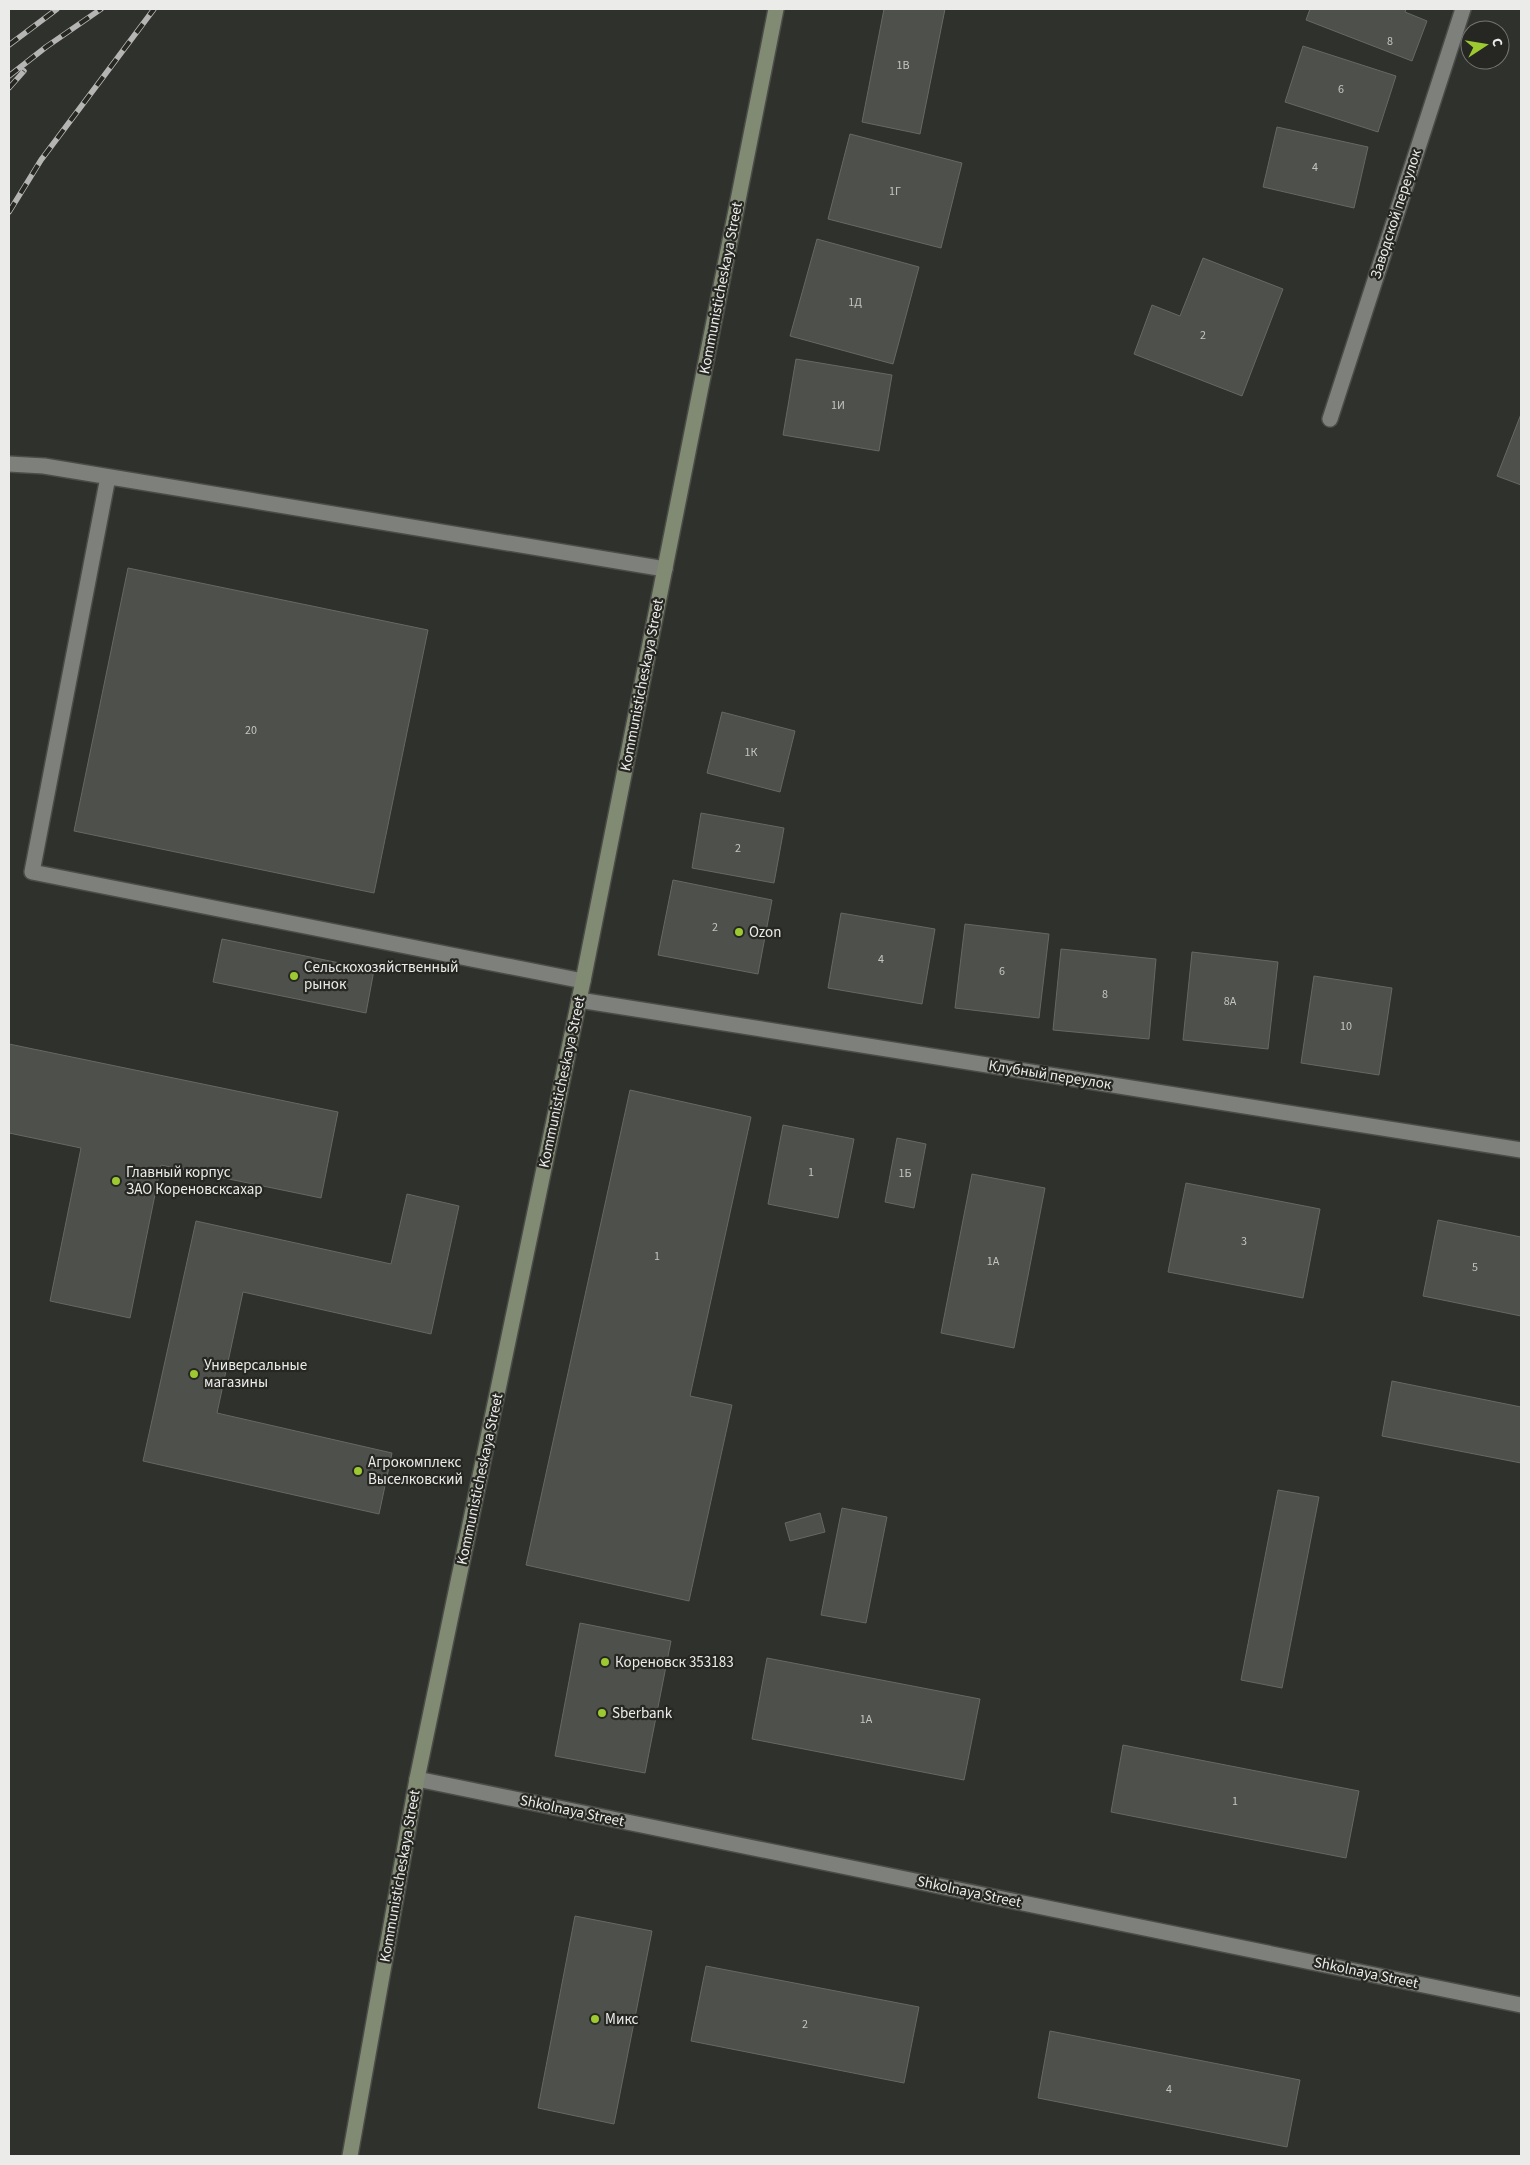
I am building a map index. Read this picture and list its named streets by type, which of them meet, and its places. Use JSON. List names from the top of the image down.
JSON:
{
  "streets": {
    "street": [
      "Заводской переулок",
      "Kommunisticheskaya Street",
      "Клубный переулок",
      "Shkolnaya Street"
    ]
  },
  "crossings": [
    ["Kommunisticheskaya Street", "Клубный переулок"],
    ["Kommunisticheskaya Street", "Shkolnaya Street"]
  ],
  "places": [
    "Ozon",
    "Сельскохозяйственный рынок",
    "Главный корпус ЗАО Кореновсксахар",
    "Универсальные магазины",
    "Агрокомплекс Выселковский",
    "Кореновск 353183",
    "Sberbank",
    "Микс"
  ],
  "house_numbers": [
    "8",
    "1В",
    "6",
    "4",
    "1Г",
    "1Д",
    "2",
    "1И",
    "20",
    "1К",
    "2",
    "2",
    "4",
    "6",
    "8",
    "8А",
    "10",
    "1",
    "1Б",
    "3",
    "1",
    "1А",
    "5",
    "1А",
    "1",
    "2",
    "4"
  ],
  "north": "right"
}
